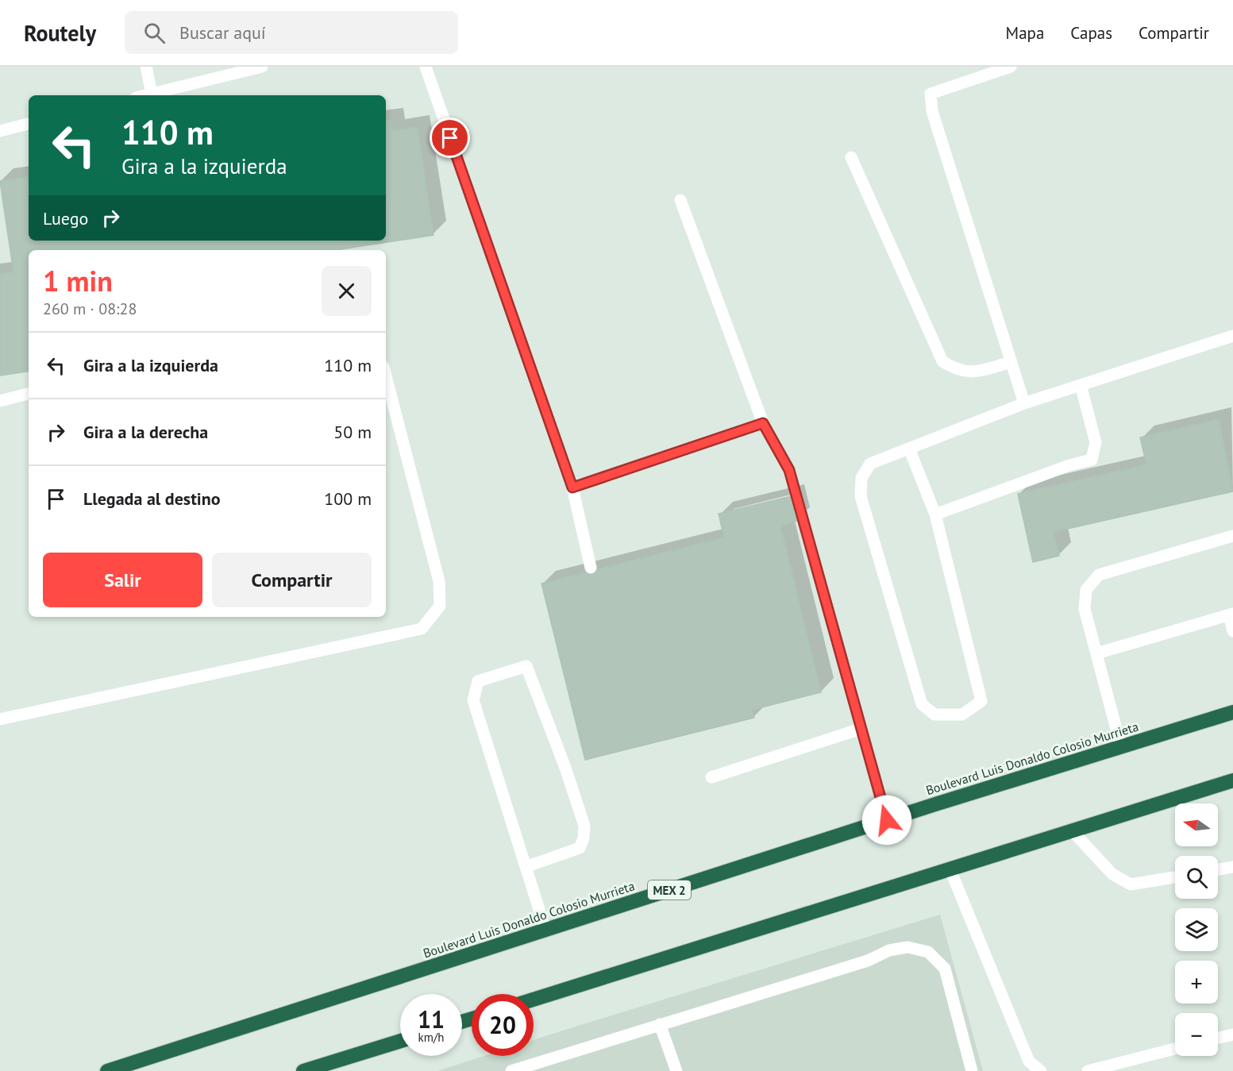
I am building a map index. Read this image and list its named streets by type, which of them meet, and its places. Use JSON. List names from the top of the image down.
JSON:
{
  "streets": {
    "highway": ["Boulevard Luis Donaldo Colosio Murrieta", "MEX 2"]
  },
  "north": "left",
  "page": {
    "header": "Routely",
    "search": "Buscar aquí",
    "nav": ["Mapa", "Capas", "Compartir"],
    "turn": ["110 m", "Gira a la izquierda"],
    "then": "Luego",
    "heading": ["1 min", "260 m · 08:28"],
    "list": [
      {
        "name": "Gira a la izquierda",
        "value": "110 m"
      },
      {
        "name": "Gira a la derecha",
        "value": "50 m"
      },
      {
        "name": "Llegada al destino",
        "value": "100 m"
      }
    ],
    "buttons": ["Salir", "Compartir"],
    "map_buttons": ["+", "−"],
    "speed": "11 km/h",
    "limit": "20"
  }
}
